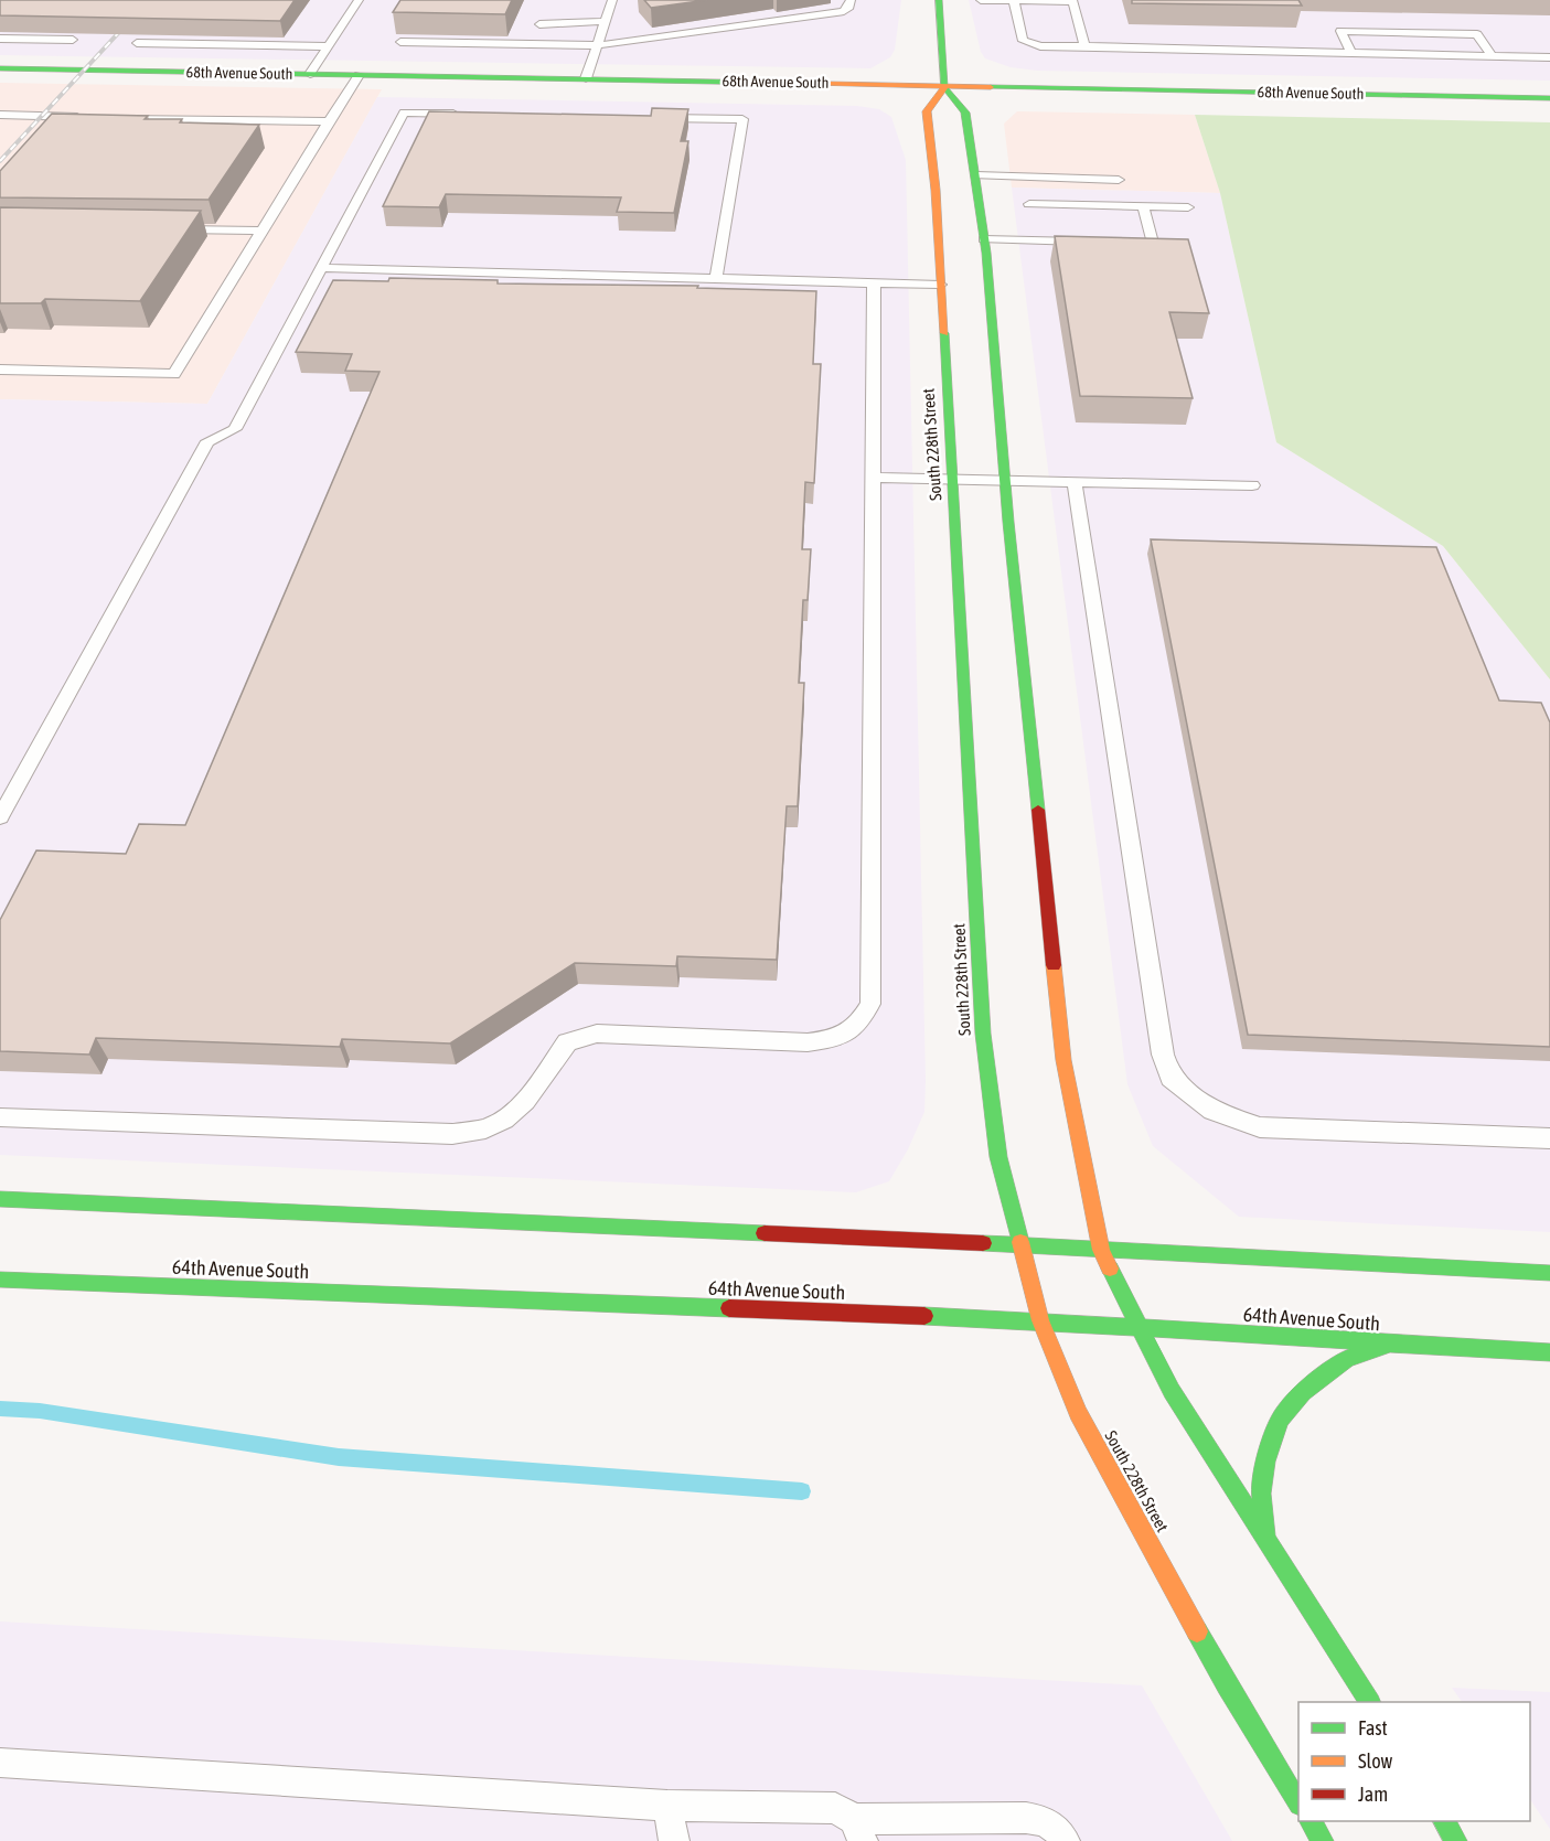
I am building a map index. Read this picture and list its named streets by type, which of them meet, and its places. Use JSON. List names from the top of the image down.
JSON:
{
  "streets": {
    "main road": ["68th Avenue South", "South 228th Street", "64th Avenue South"]
  },
  "crossings": [
    ["68th Avenue South", "South 228th Street"],
    ["South 228th Street", "64th Avenue South"]
  ],
  "legend": ["Fast", "Slow", "Jam"]
}
